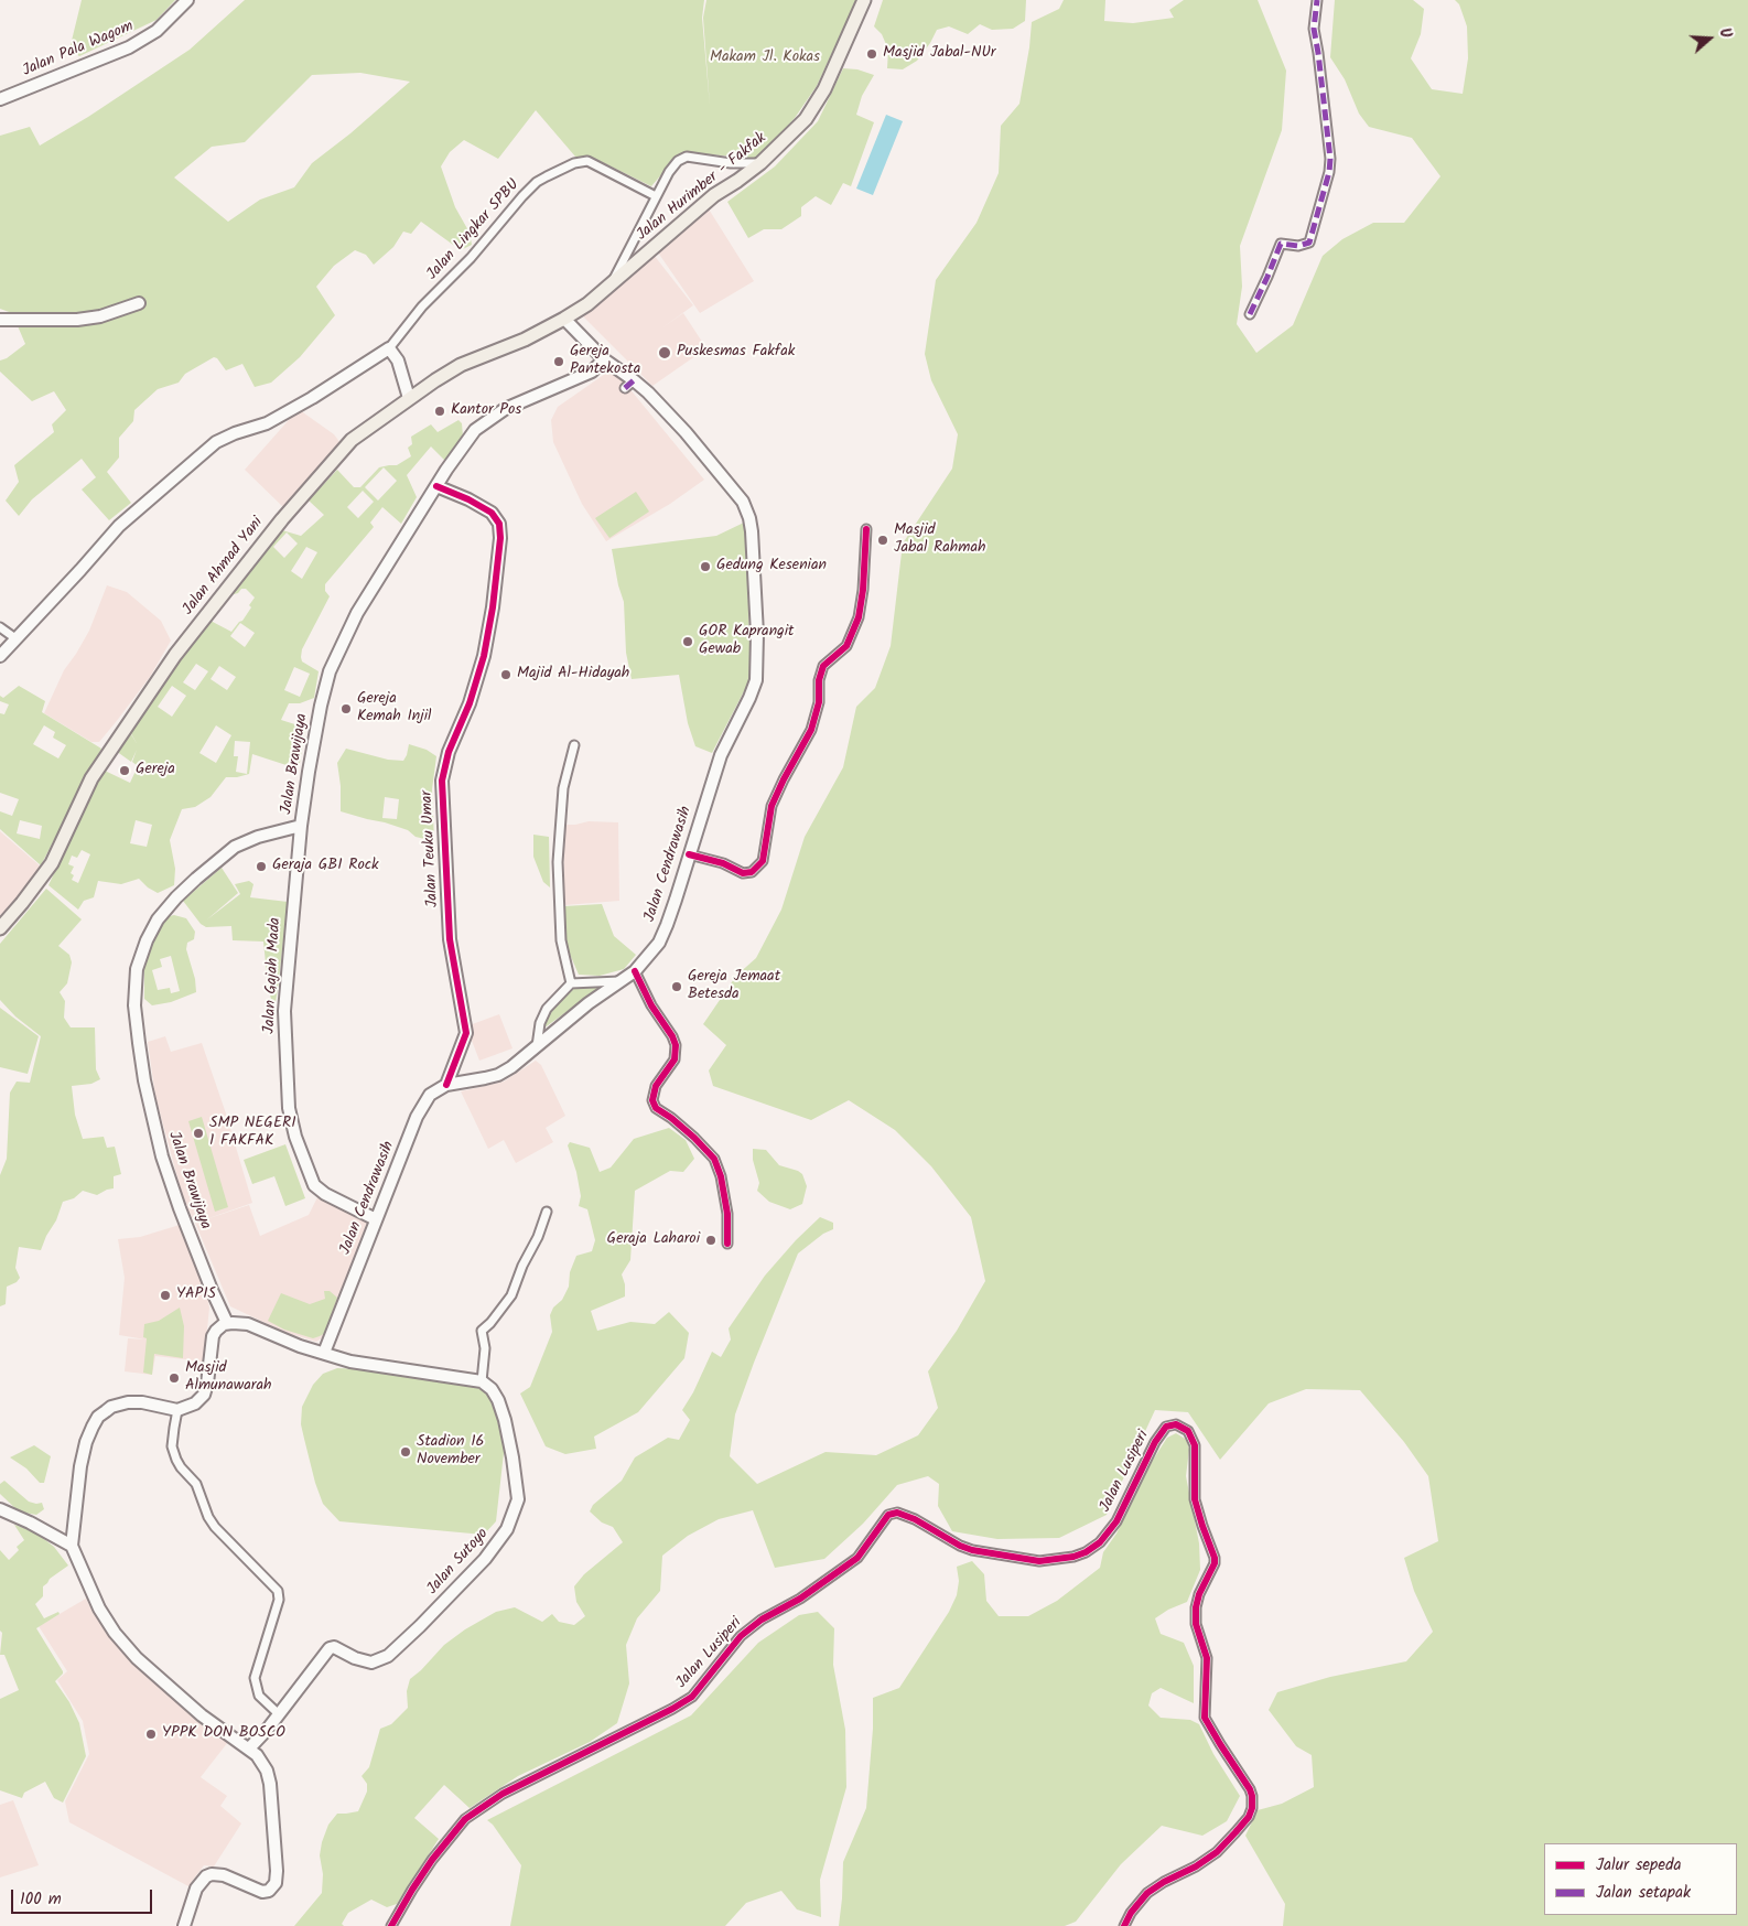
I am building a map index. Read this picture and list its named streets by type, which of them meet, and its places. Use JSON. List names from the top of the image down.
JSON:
{
  "streets": {
    "main road": [
      "Jalan Pala Wagom",
      "Jalan Hurimber - Fakfak",
      "Jalan Ahmad Yani",
      "Jalan Brawijaya",
      "Jalan Teuku Umar",
      "Jalan Cendrawasih",
      "Jalan Gajah Mada",
      "Jalan Sutoyo"
    ],
    "street": ["Jalan Lingkar SPBU", "Jalan Lusiperi"]
  },
  "crossings": [
    ["Jalan Hurimber - Fakfak", "Jalan Ahmad Yani"],
    ["Jalan Hurimber - Fakfak", "Jalan Cendrawasih"],
    ["Jalan Ahmad Yani", "Jalan Cendrawasih"],
    ["Jalan Brawijaya", "Jalan Teuku Umar"],
    ["Jalan Brawijaya", "Jalan Cendrawasih"],
    ["Jalan Brawijaya", "Jalan Gajah Mada"],
    ["Jalan Teuku Umar", "Jalan Cendrawasih"],
    ["Jalan Cendrawasih", "Jalan Gajah Mada"]
  ],
  "parks": ["Makam Jl. Kokas"],
  "places": [
    "Masjid Jabal-NUr",
    "Puskesmas Fakfak",
    "Gereja Pantekosta",
    "Kantor Pos",
    "Masjid Jabal Rahmah",
    "Gedung Kesenian",
    "GOR Kaprangit Gewab",
    "Majid Al-Hidayah",
    "Gereja Kemah Injil",
    "Gereja",
    "Geraja GBI Rock",
    "Gereja Jemaat Betesda",
    "SMP NEGERI 1 FAKFAK",
    "Geraja Laharoi",
    "YAPIS",
    "Masjid Almunawarah",
    "Stadion 16 November",
    "YPPK DON BOSCO"
  ],
  "legend": ["Jalur sepeda", "Jalan setapak"],
  "scale_bar": "100 m",
  "north": "right"
}
